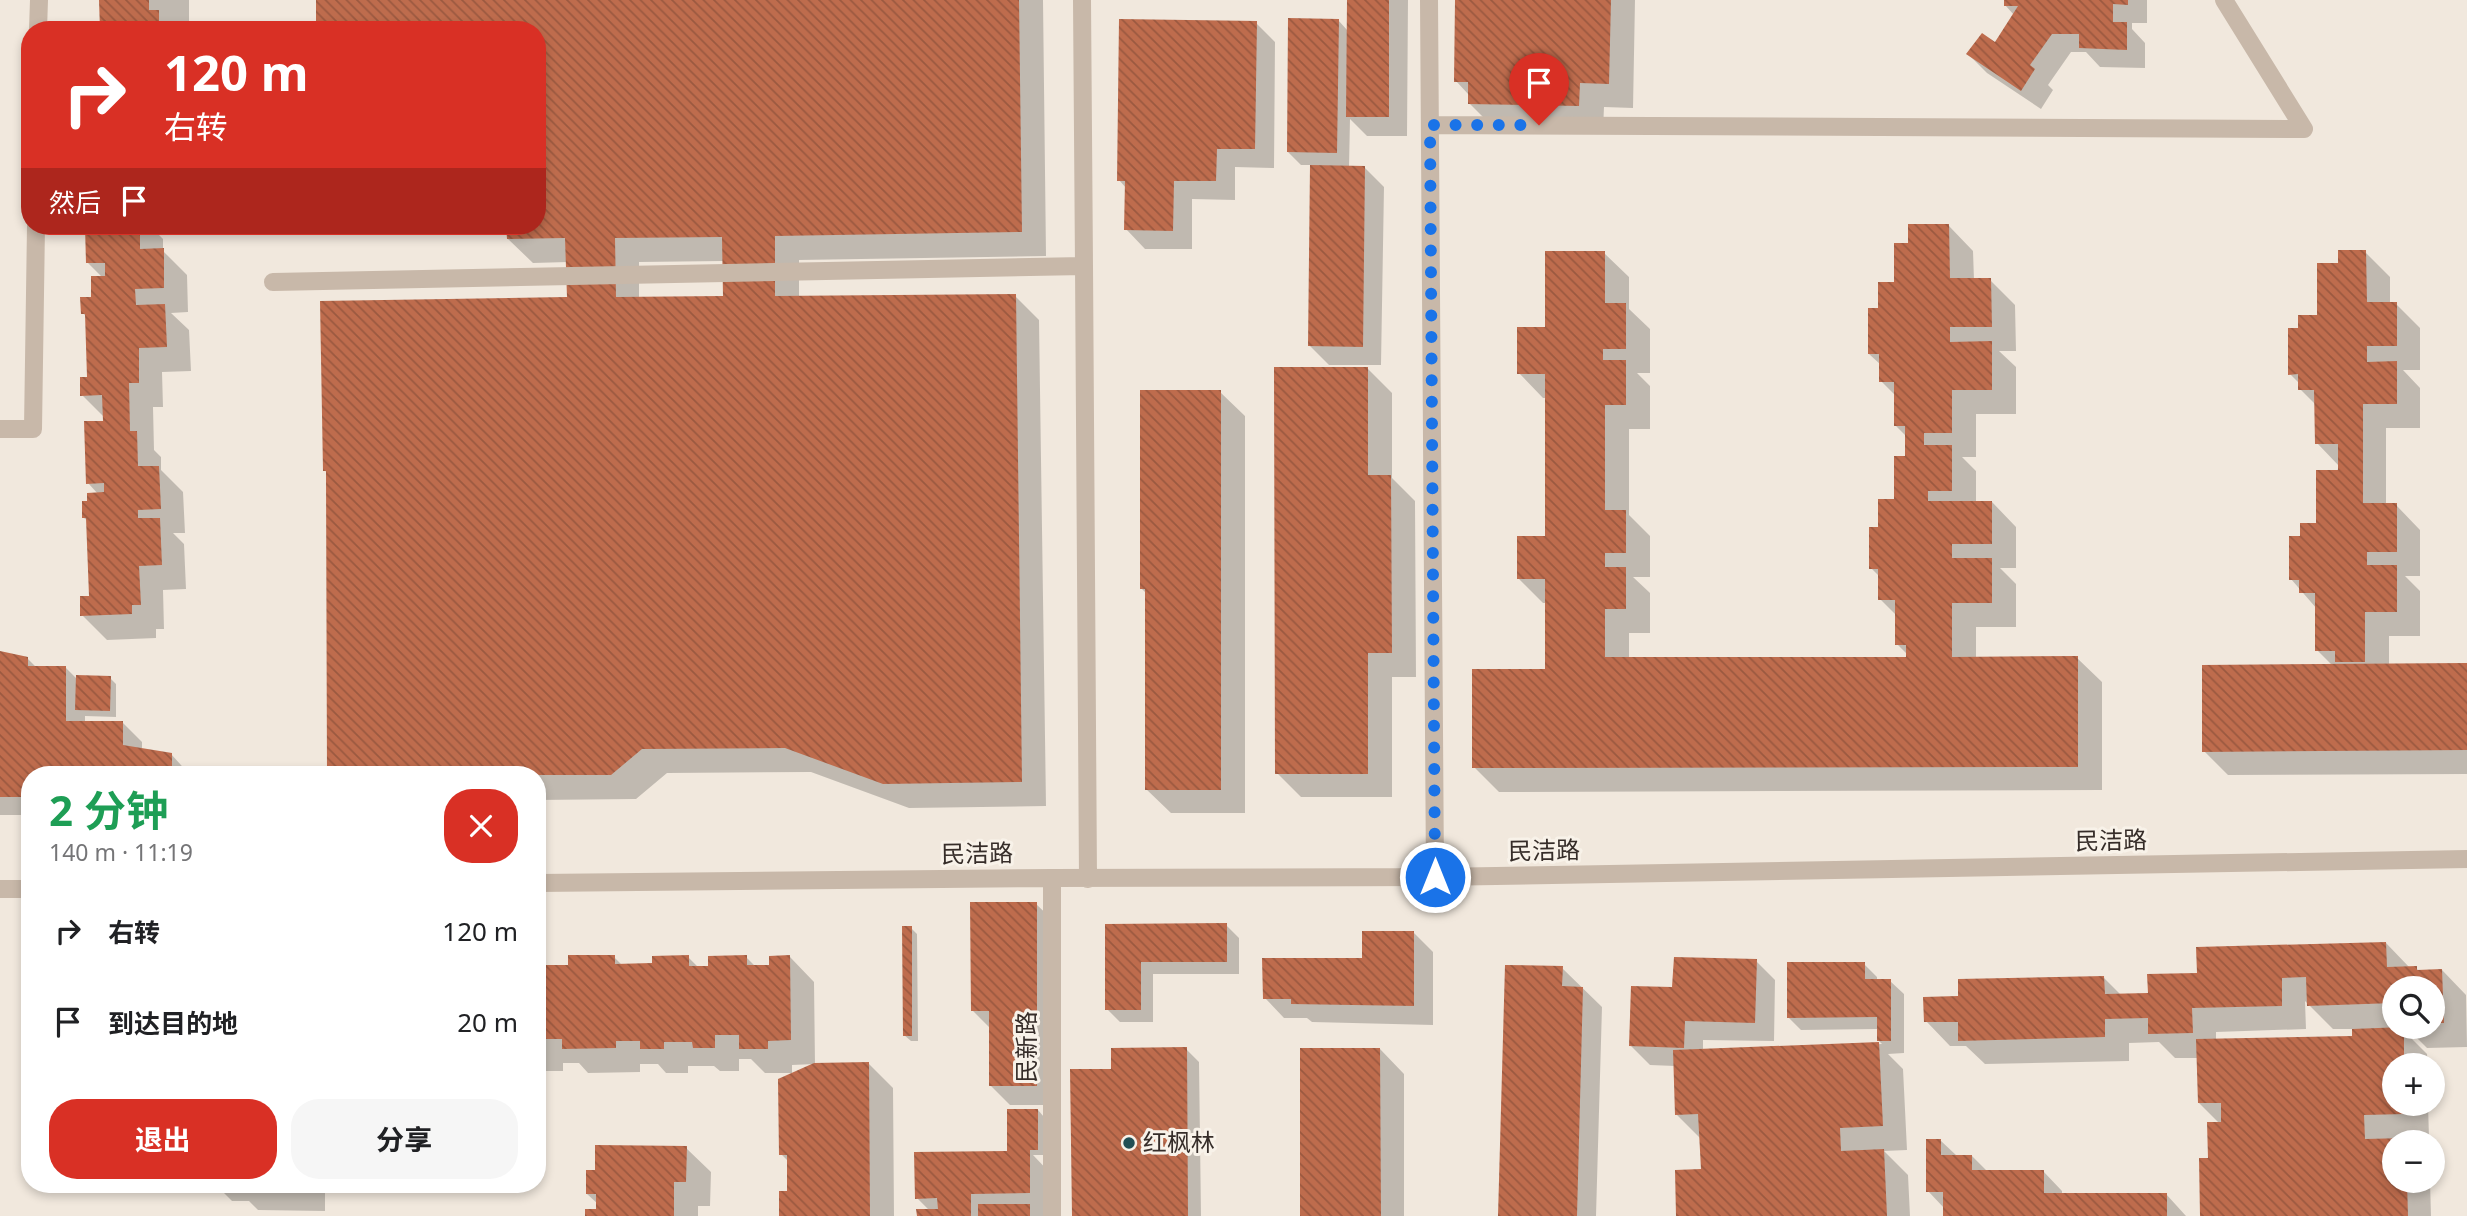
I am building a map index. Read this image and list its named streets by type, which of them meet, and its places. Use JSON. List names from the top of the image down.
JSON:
{
  "streets": {
    "street": ["民洁路", "民新路"]
  },
  "crossings": [
    ["民洁路", "民新路"]
  ],
  "places": ["红枫林"],
  "page": {
    "turn": ["120 m", "右转"],
    "then": "然后",
    "heading": ["2 分钟", "140 m · 11:19"],
    "list": [
      {
        "name": "右转",
        "value": "120 m"
      },
      {
        "name": "到达目的地",
        "value": "20 m"
      }
    ],
    "map_buttons": ["+", "−"],
    "buttons": ["退出", "分享"]
  }
}
